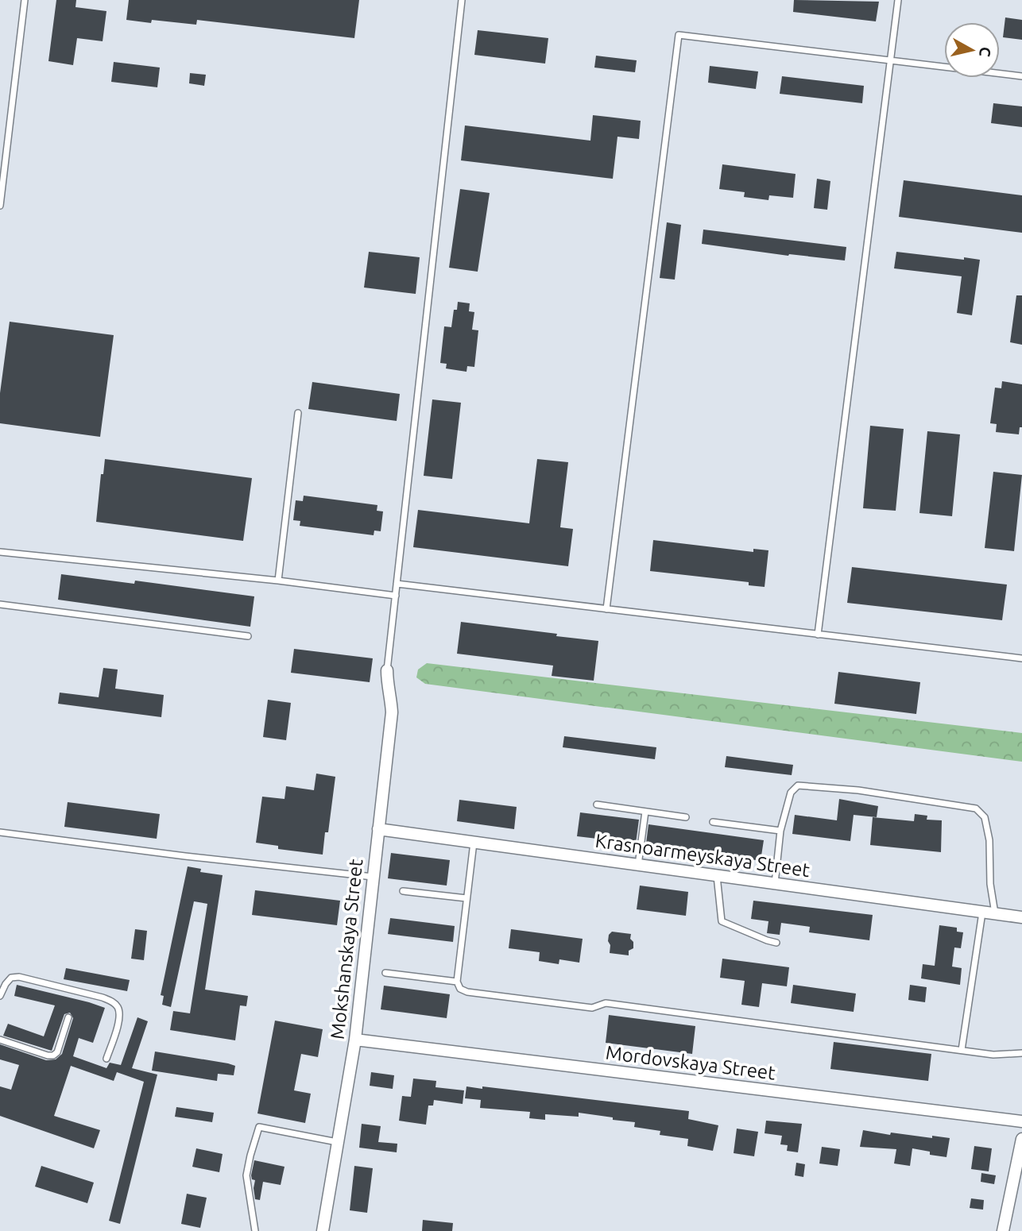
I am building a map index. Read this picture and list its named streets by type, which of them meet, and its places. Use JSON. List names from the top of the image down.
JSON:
{
  "streets": {
    "street": ["Krasnoarmeyskaya Street", "Mokshanskaya Street", "Mordovskaya Street"]
  },
  "crossings": [
    ["Krasnoarmeyskaya Street", "Mokshanskaya Street"],
    ["Mokshanskaya Street", "Mordovskaya Street"]
  ],
  "north": "right"
}
